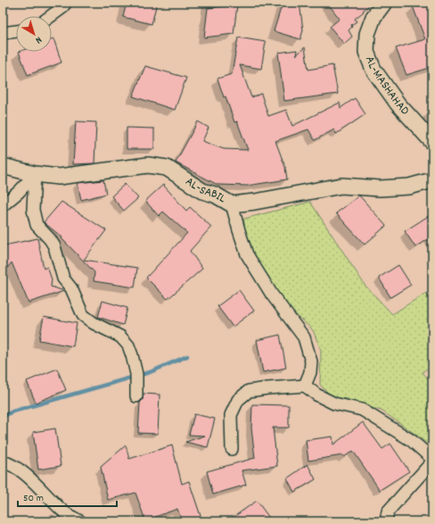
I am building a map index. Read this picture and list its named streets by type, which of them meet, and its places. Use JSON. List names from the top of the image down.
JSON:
{
  "streets": {
    "street": ["AL-MASHAHAD", "AL-SABIL"]
  },
  "scale_bar": "50 m",
  "north": "bottom right"
}
